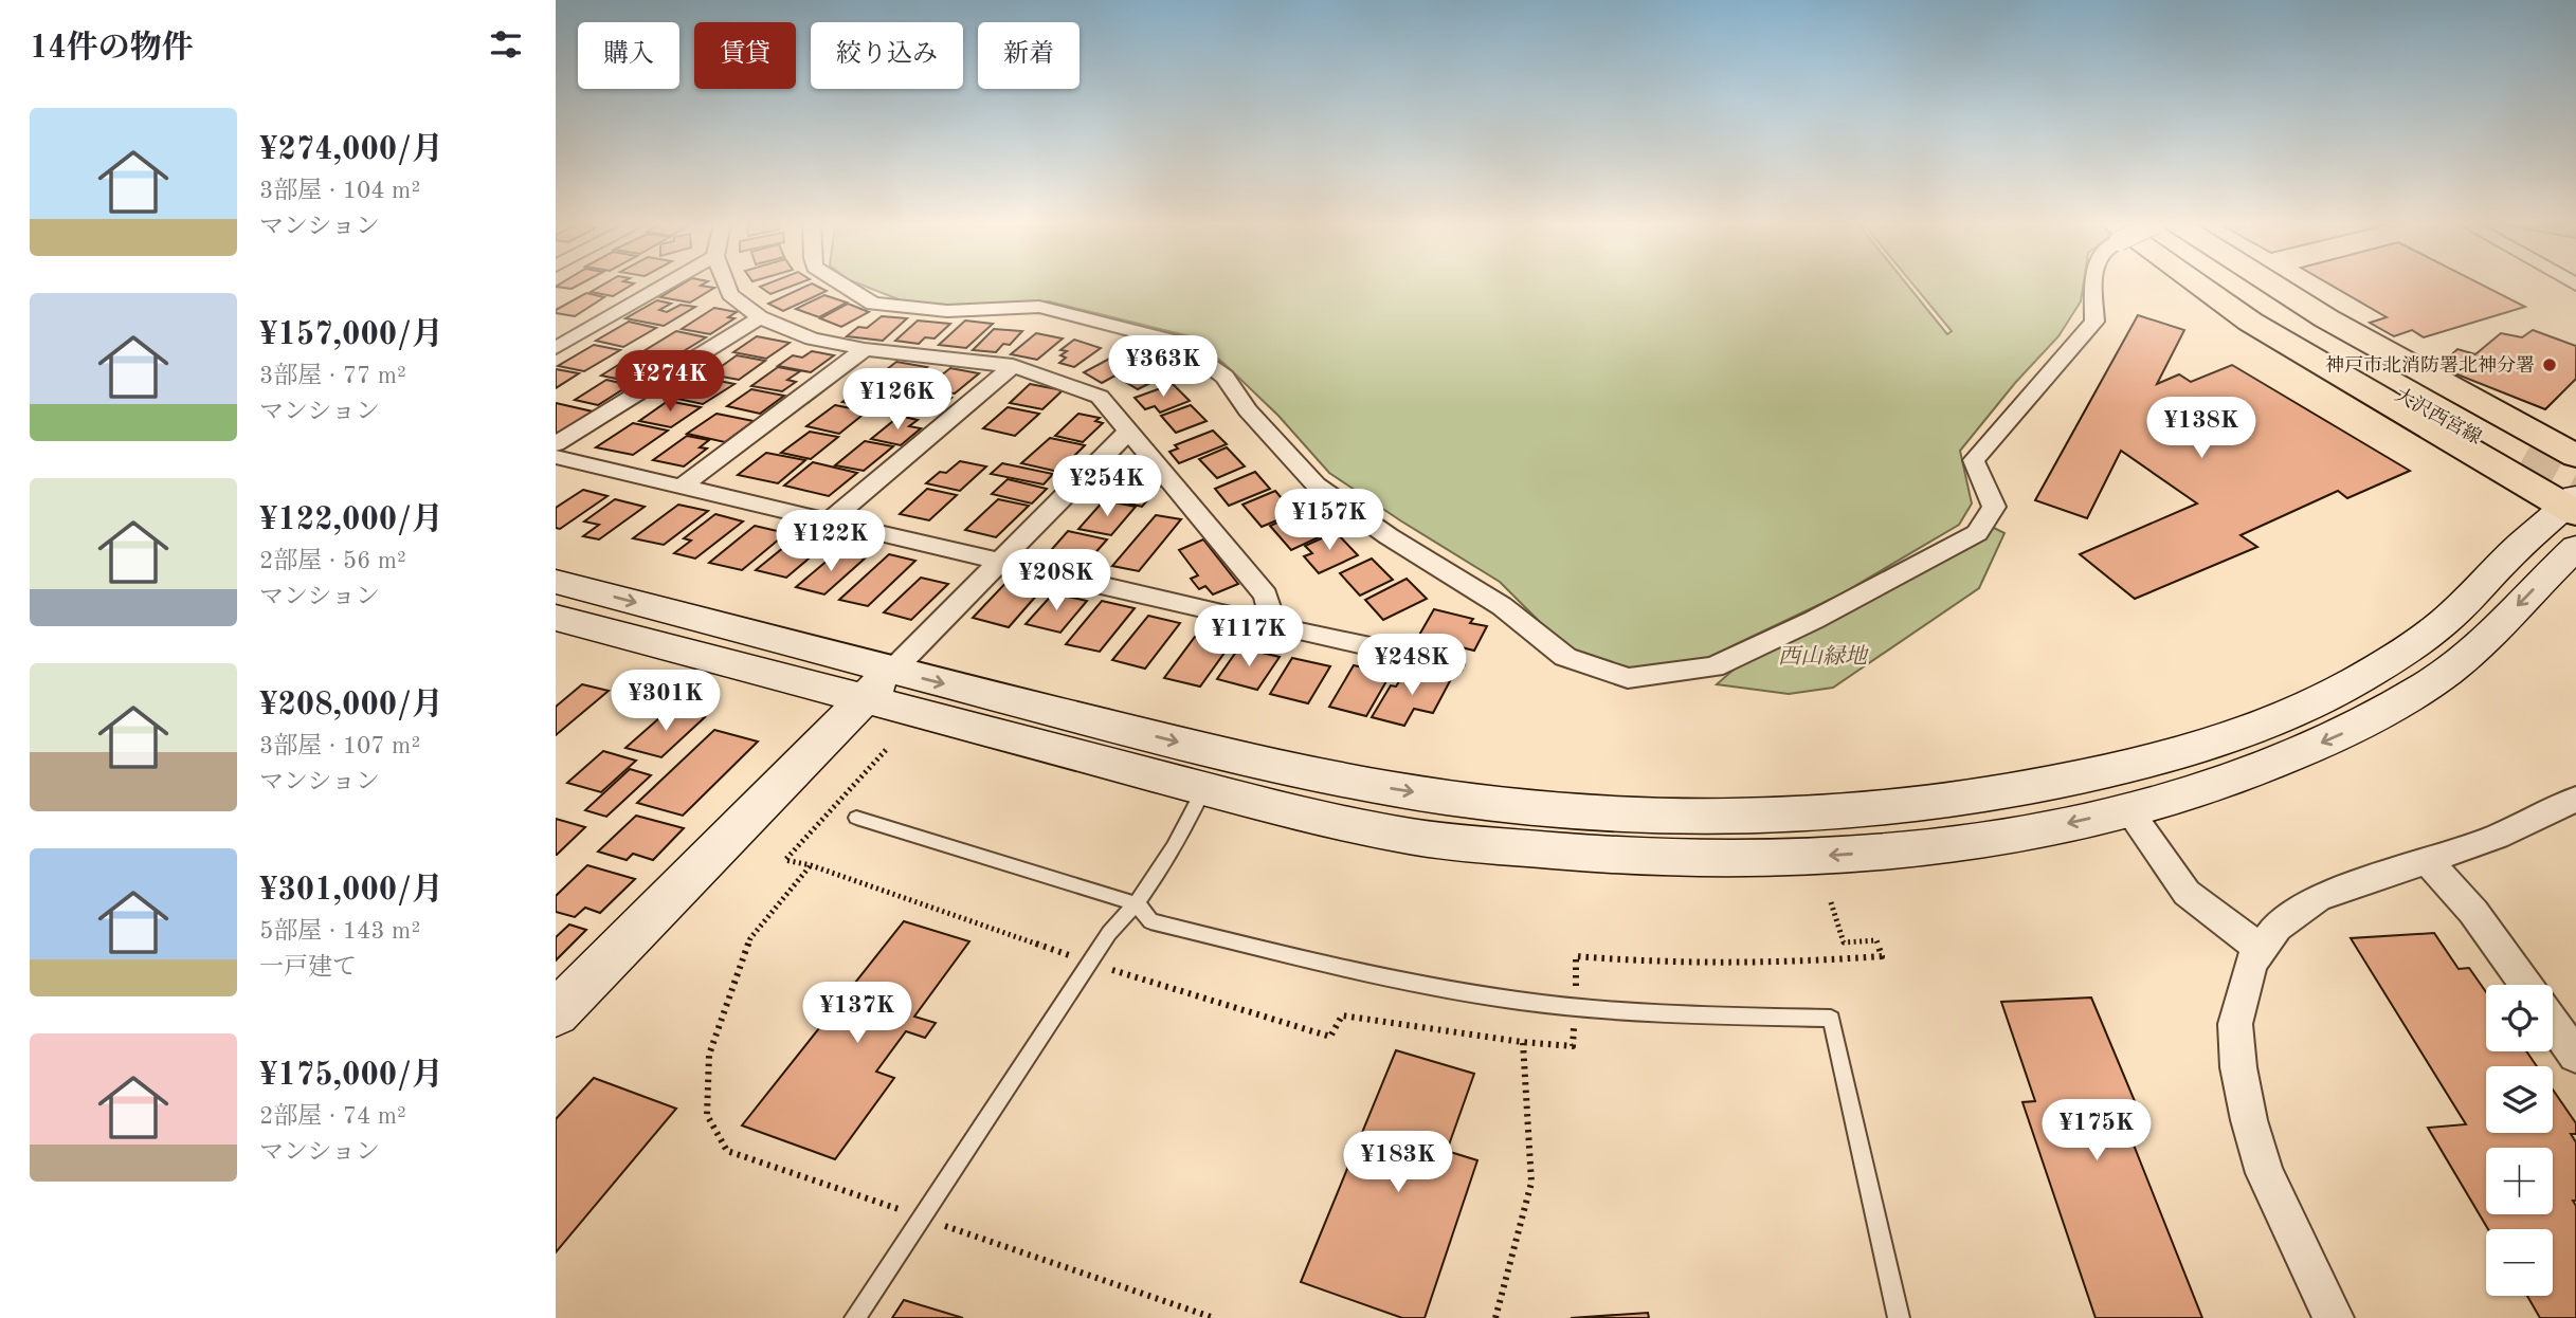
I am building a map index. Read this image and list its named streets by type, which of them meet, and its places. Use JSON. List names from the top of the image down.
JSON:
{
  "streets": {
    "main road": ["大沢西宮線"]
  },
  "parks": ["西山緑地"],
  "places": ["神戸市北消防署北神分署"],
  "page": {
    "heading": "14件の物件",
    "chip": [
      "購入",
      "賃貸",
      "絞り込み",
      "新着"
    ],
    "list": [
      {
        "name": "¥274,000/月",
        "note": "3部屋 · 104 m² · マンション"
      },
      {
        "name": "¥157,000/月",
        "note": "3部屋 · 77 m² · マンション"
      },
      {
        "name": "¥122,000/月",
        "note": "2部屋 · 56 m² · マンション"
      },
      {
        "name": "¥208,000/月",
        "note": "3部屋 · 107 m² · マンション"
      },
      {
        "name": "¥301,000/月",
        "note": "5部屋 · 143 m² · 一戸建て"
      },
      {
        "name": "¥175,000/月",
        "note": "2部屋 · 74 m² · マンション"
      }
    ],
    "price": [
      "¥363K",
      "¥274K",
      "¥126K",
      "¥138K",
      "¥254K",
      "¥157K",
      "¥122K",
      "¥208K",
      "¥117K",
      "¥248K",
      "¥301K",
      "¥137K",
      "¥175K",
      "¥183K"
    ],
    "map_buttons": ["+", "−"]
  }
}
